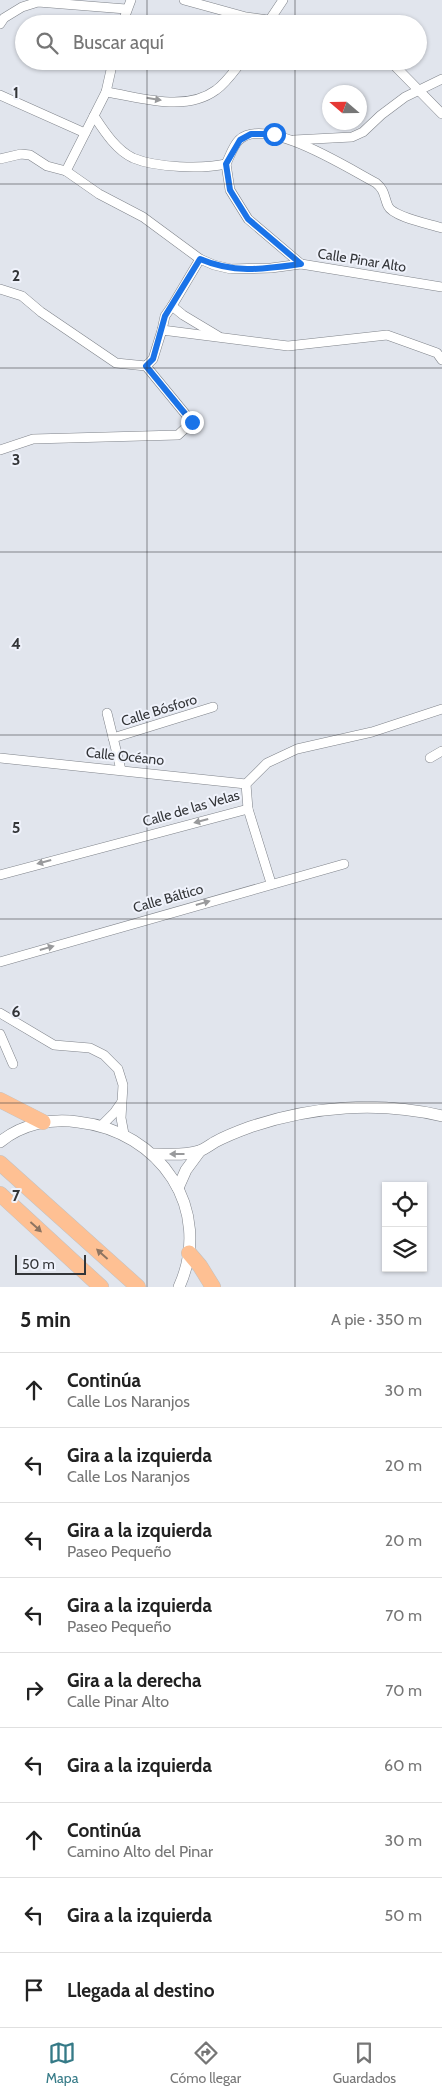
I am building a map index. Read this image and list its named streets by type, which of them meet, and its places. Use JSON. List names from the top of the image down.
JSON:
{
  "streets": {
    "street": [
      "Calle Pinar Alto",
      "Calle Bósforo",
      "Calle Océano",
      "Calle de las Velas",
      "Calle Báltico"
    ]
  },
  "crossings": [
    ["Calle Océano", "Calle de las Velas"]
  ],
  "one_way": ["Calle de las Velas", "Calle Báltico"],
  "scale_bar": "50 m",
  "north": "left",
  "page": {
    "search": "Buscar aquí",
    "scale": "50 m",
    "heading": ["5 min", "A pie · 350 m"],
    "list": [
      ["Continúa", "Calle Los Naranjos", "30 m"],
      ["Gira a la izquierda", "Calle Los Naranjos", "20 m"],
      ["Gira a la izquierda", "Paseo Pequeño", "20 m"],
      ["Gira a la izquierda", "Paseo Pequeño", "70 m"],
      ["Gira a la derecha", "Calle Pinar Alto", "70 m"],
      ["Gira a la izquierda", "60 m"],
      ["Continúa", "Camino Alto del Pinar", "30 m"],
      ["Gira a la izquierda", "50 m"],
      "Llegada al destino"
    ],
    "nav": ["Mapa", "Cómo llegar", "Guardados"]
  },
  "grid": {
    "rows": [
      "1",
      "2",
      "3",
      "4",
      "5",
      "6",
      "7"
    ]
  }
}
